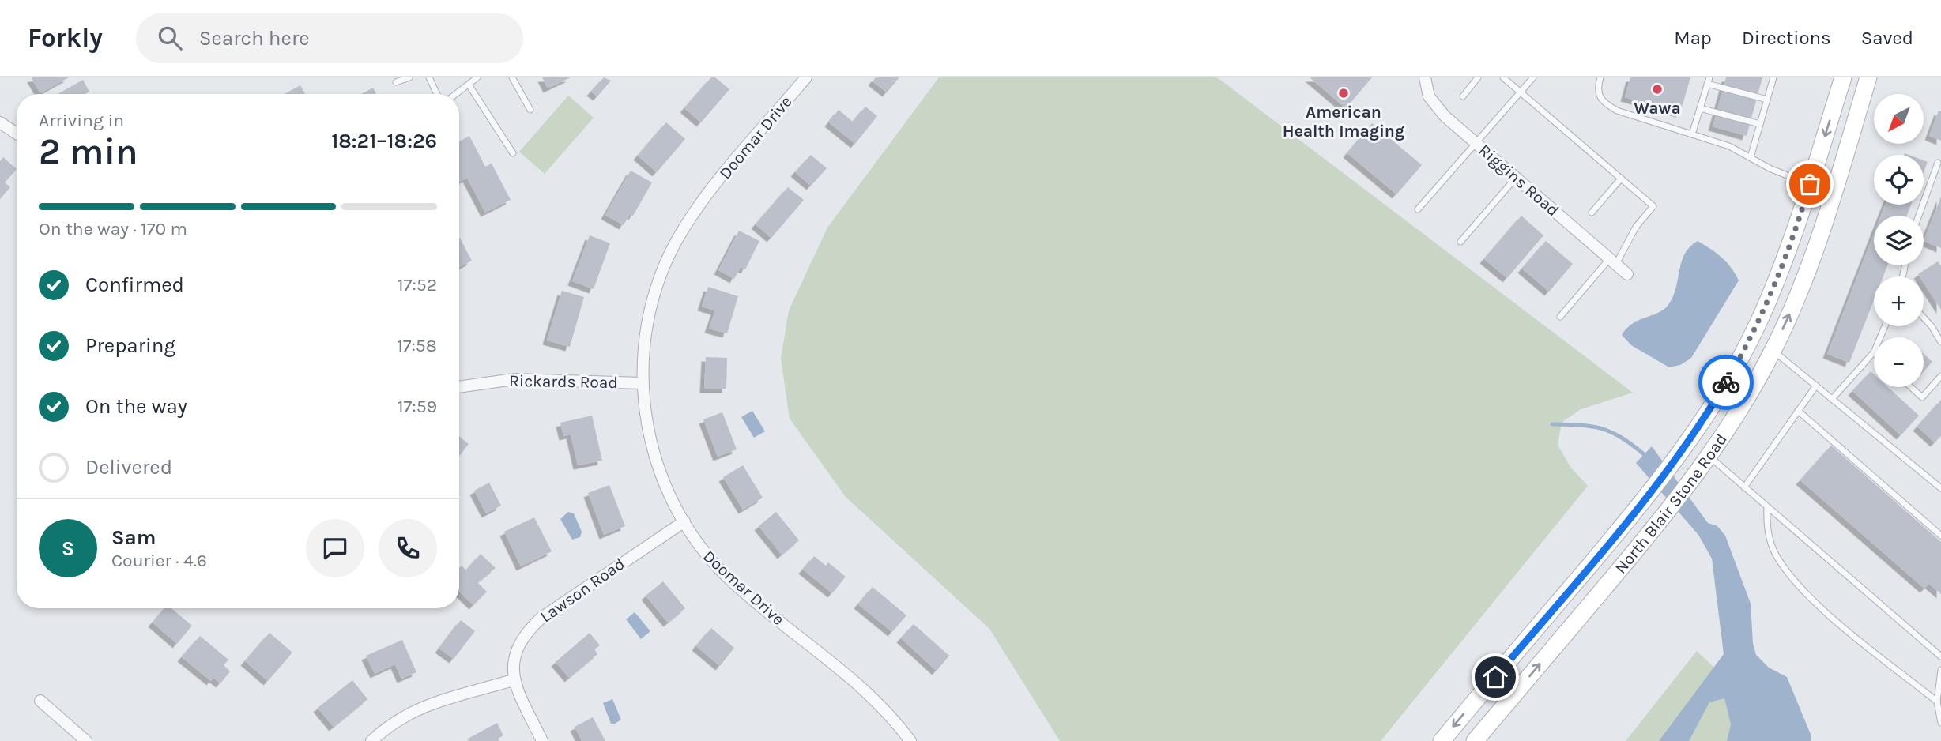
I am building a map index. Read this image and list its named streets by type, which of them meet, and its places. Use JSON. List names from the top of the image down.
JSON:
{
  "streets": {
    "main road": ["North Blair Stone Road"],
    "street": [
      "Doomar Drive",
      "Riggins Road",
      "Rickards Road",
      "Lawson Road"
    ]
  },
  "crossings": [
    ["Doomar Drive", "Rickards Road"],
    ["Doomar Drive", "Lawson Road"]
  ],
  "places": ["Wawa", "American Health Imaging"],
  "north": "bottom left",
  "page": {
    "header": "Forkly",
    "search": "Search here",
    "nav": ["Map", "Directions", "Saved"],
    "map_buttons": ["+", "−"],
    "heading": ["2 min", "Arriving in", "18:21–18:26"],
    "panel": ["Sam", "Courier · 4.6"],
    "bar": "On the way · 170 m",
    "list": [
      ["Confirmed", "17:52"],
      ["Preparing", "17:58"],
      ["On the way", "17:59"],
      "Delivered"
    ],
    "round": "S"
  }
}
